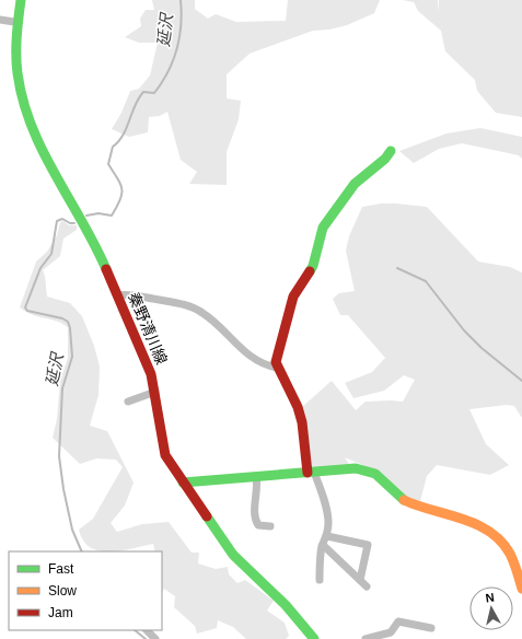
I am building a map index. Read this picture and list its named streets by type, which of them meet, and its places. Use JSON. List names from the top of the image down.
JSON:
{
  "streets": {
    "street": ["秦野清川線"]
  },
  "water": ["延沢"],
  "legend": ["Fast", "Slow", "Jam"],
  "north": "top"
}
